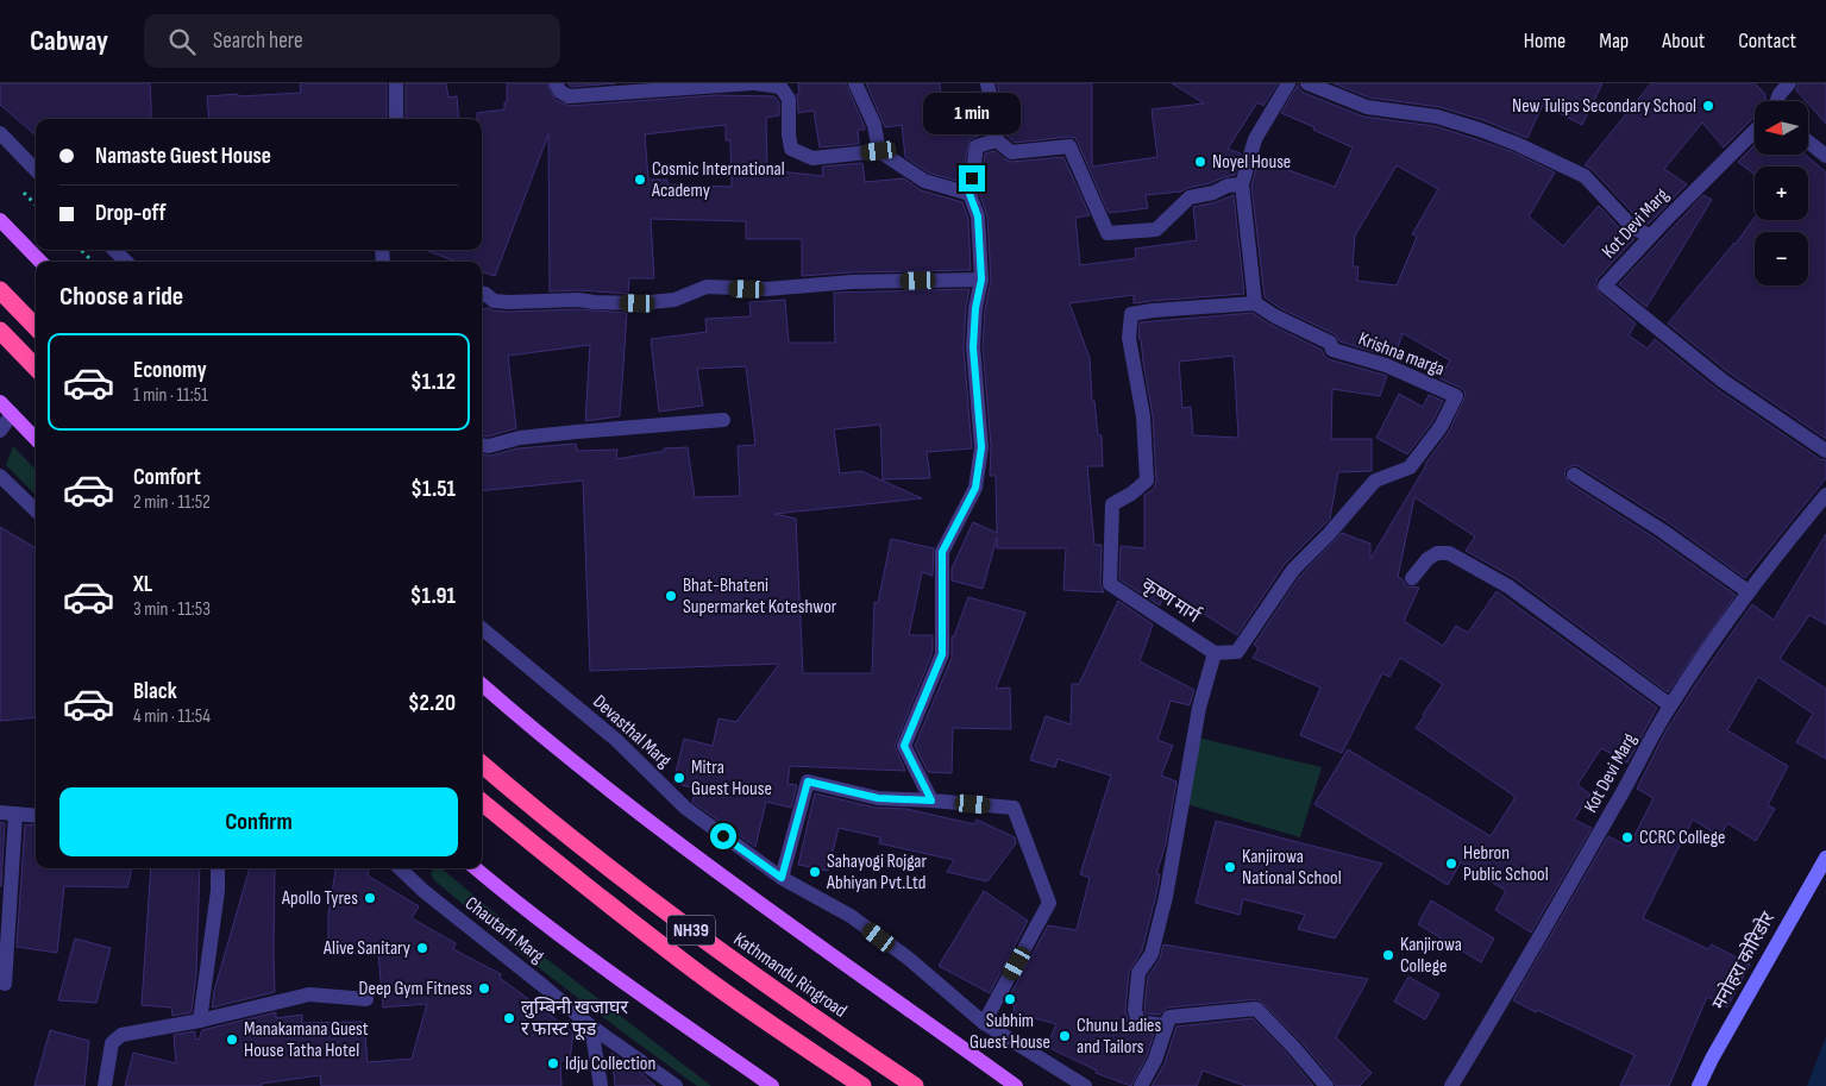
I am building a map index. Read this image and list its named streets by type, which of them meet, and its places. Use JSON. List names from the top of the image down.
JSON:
{
  "streets": {
    "highway": ["NH39", "Kathmandu Ringroad"],
    "main road": ["मनोहरा कोरिडोर"],
    "street": [
      "Kot Devi Marg",
      "Krishna marga",
      "कृष्ण मार्ग",
      "Devasthal Marg",
      "Chautarfi Marg"
    ]
  },
  "crossings": [
    ["Krishna marga", "कृष्ण मार्ग"]
  ],
  "places": [
    "New Tulips Secondary School",
    "Noyel House",
    "Cosmic International Academy",
    "Bhat-Bhateni Supermarket Koteshwor",
    "Mitra Guest House",
    "CCRC College",
    "Hebron Public School",
    "Kanjirowa National School",
    "Sahayogi Rojgar Abhiyan Pvt.Ltd",
    "Apollo Tyres",
    "Alive Sanitary",
    "Kanjirowa College",
    "Deep Gym Fitness",
    "Subhim Guest House",
    "लुम्बिनी खजाघर र फास्ट फूड",
    "Chunu Ladies and Tailors",
    "Manakamana Guest House Tatha Hotel",
    "Idju Collection"
  ],
  "north": "left",
  "page": {
    "header": "Cabway",
    "search": "Search here",
    "nav": [
      "Home",
      "Map",
      "About",
      "Contact"
    ],
    "bubble": "1 min",
    "map_buttons": ["+", "−"],
    "banner": ["Namaste Guest House", "Drop-off"],
    "heading": "Choose a ride",
    "list": [
      {
        "name": "Economy",
        "note": "1 min · 11:51",
        "value": "$1.12"
      },
      {
        "name": "Comfort",
        "note": "2 min · 11:52",
        "value": "$1.51"
      },
      {
        "name": "XL",
        "note": "3 min · 11:53",
        "value": "$1.91"
      },
      {
        "name": "Black",
        "note": "4 min · 11:54",
        "value": "$2.20"
      }
    ],
    "buttons": "Confirm"
  }
}
